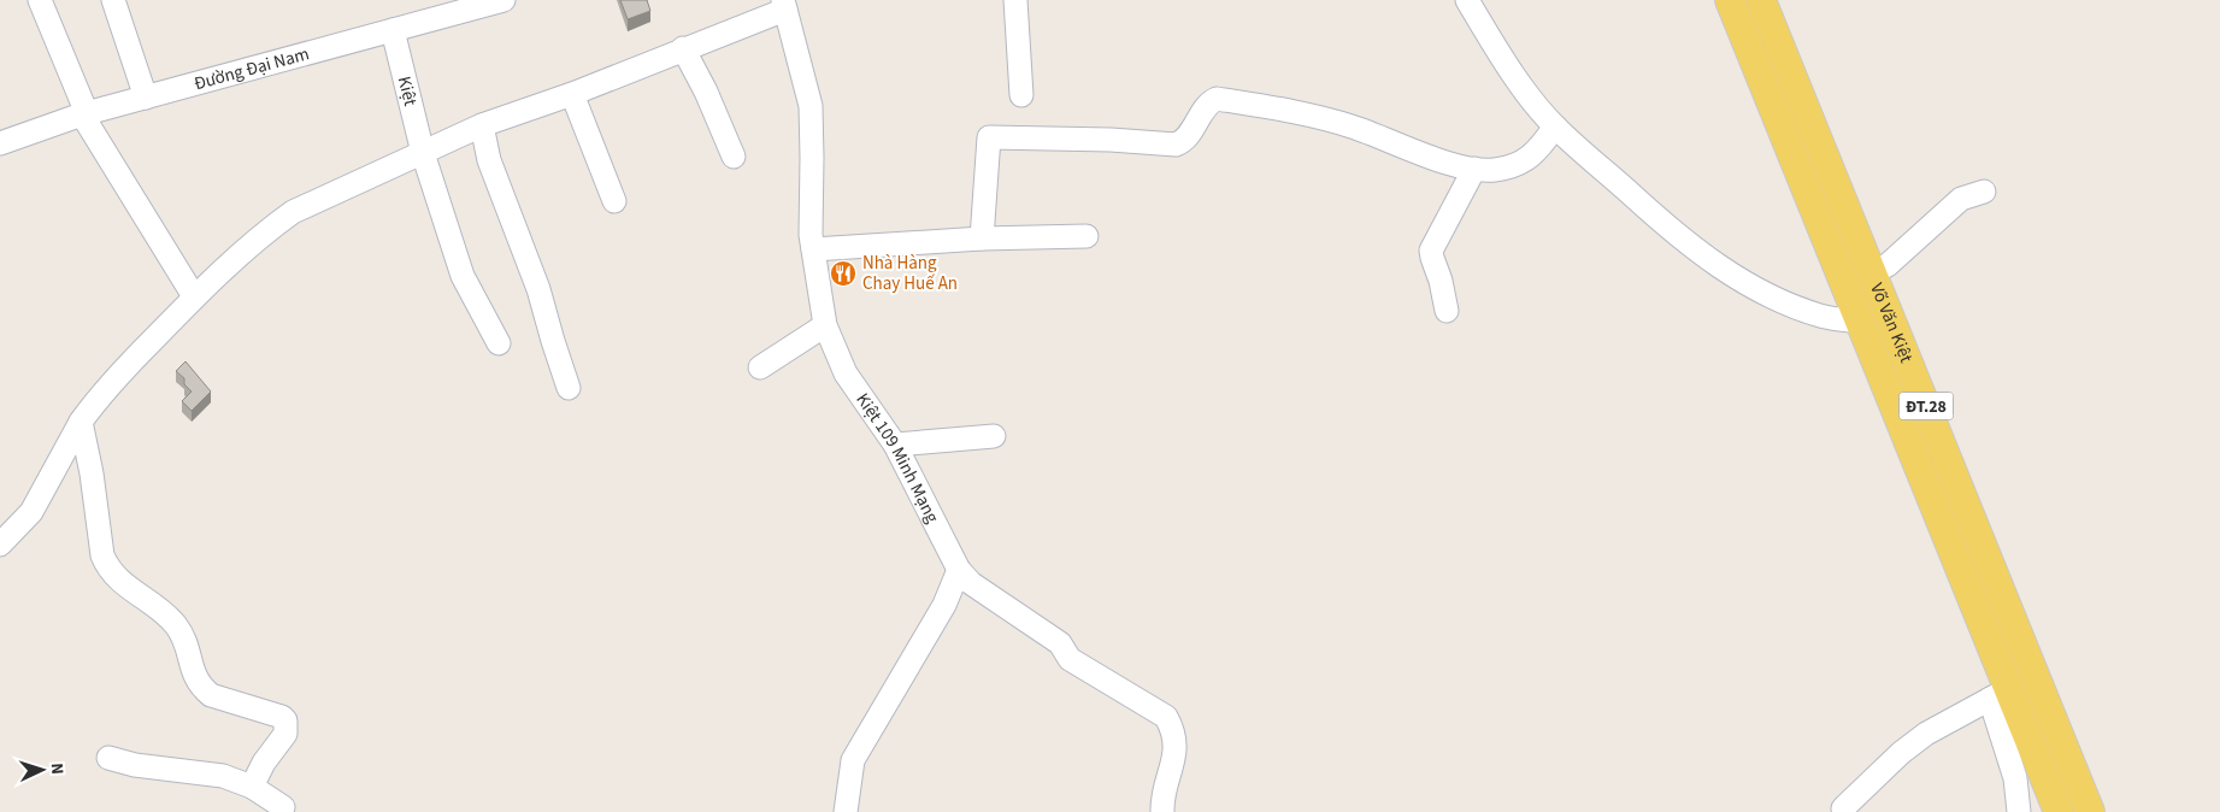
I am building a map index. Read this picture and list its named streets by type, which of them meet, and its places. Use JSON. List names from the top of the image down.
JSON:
{
  "streets": {
    "main road": ["Võ Văn Kiệt", "ĐT.28"],
    "street": ["Đường Đại Nam", "Kiệt", "Kiệt 109 Minh Mạng"]
  },
  "crossings": [
    ["Đường Đại Nam", "Kiệt"]
  ],
  "places": {
    "restaurant": ["Nhà Hàng Chay Huế An"]
  },
  "north": "right"
}
